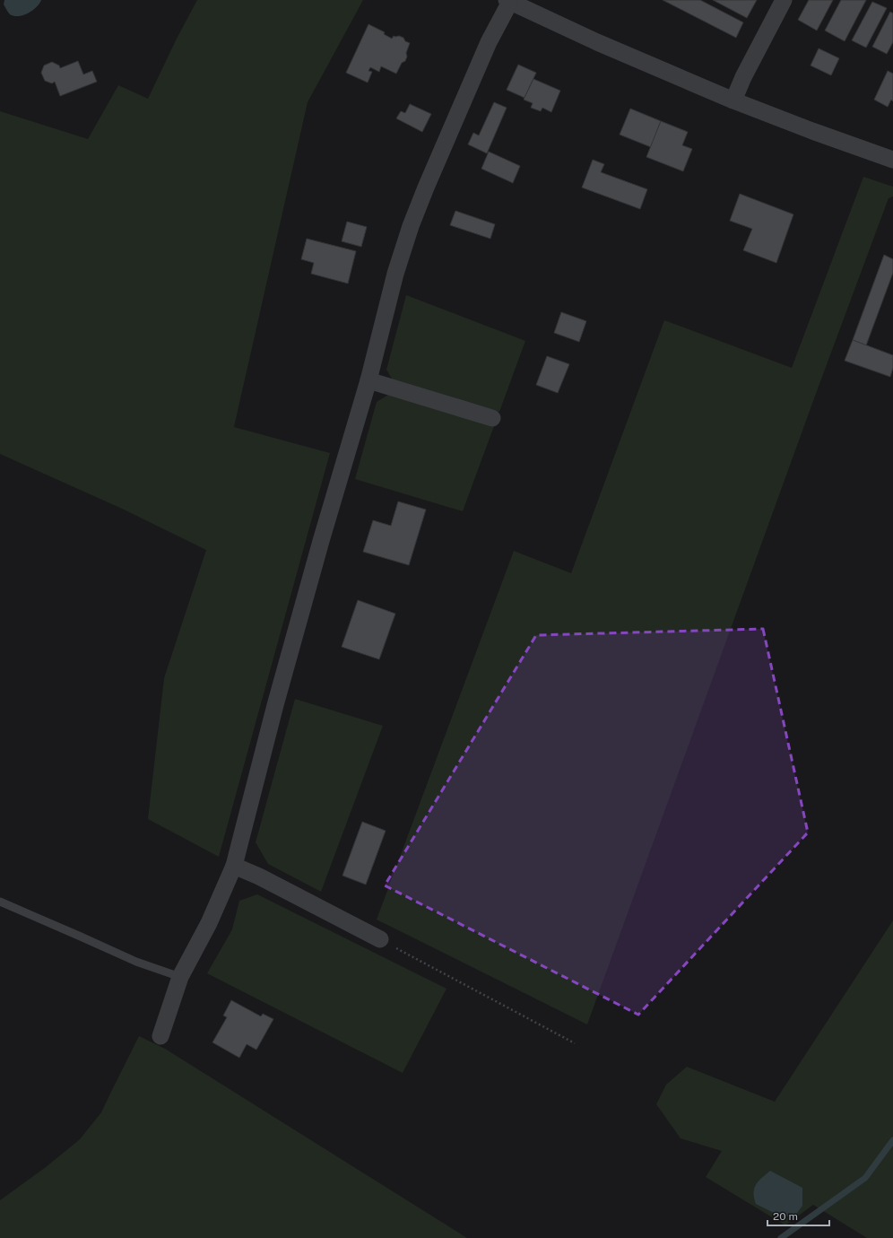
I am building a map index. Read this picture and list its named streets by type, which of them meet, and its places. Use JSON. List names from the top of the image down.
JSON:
{
  "scale_bar": "20 m"
}
